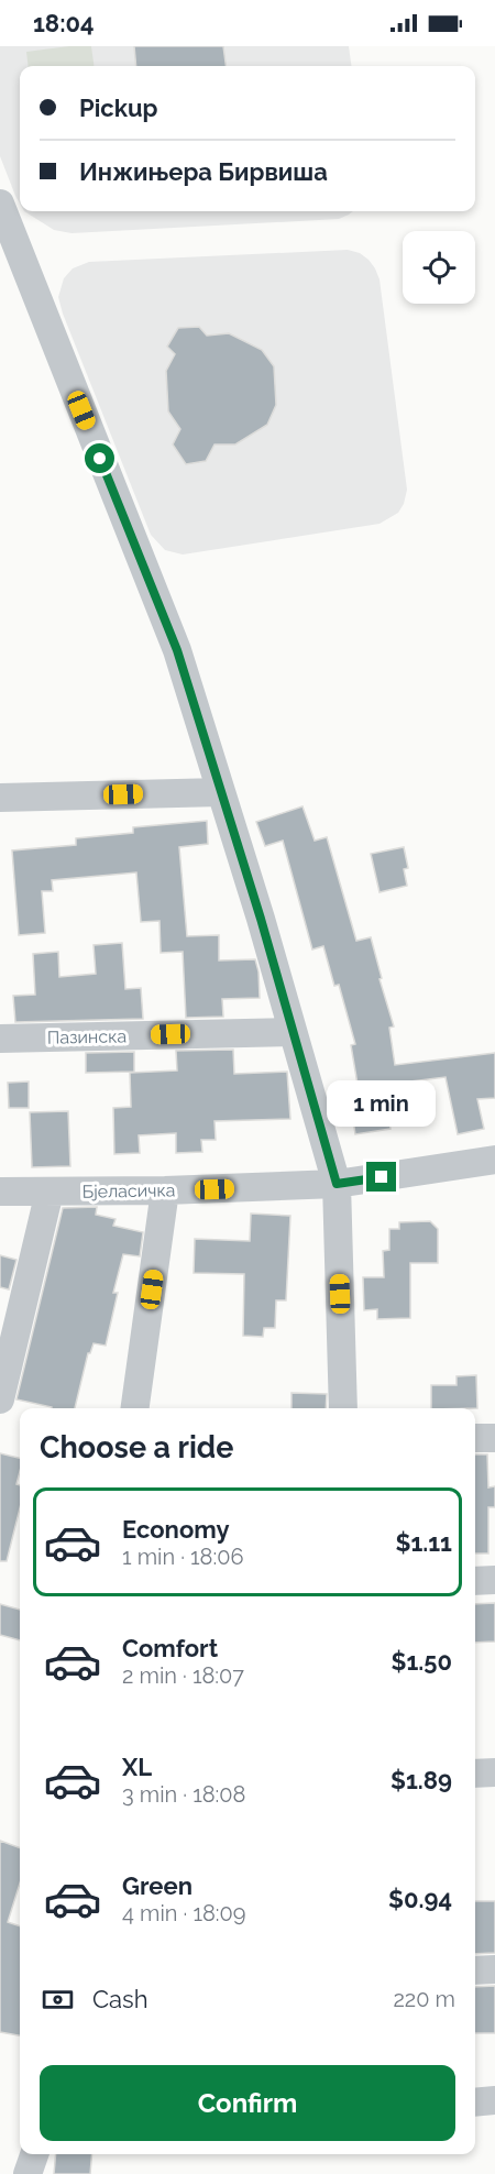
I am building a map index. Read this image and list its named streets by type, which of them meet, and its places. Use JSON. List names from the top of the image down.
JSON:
{
  "streets": {
    "street": ["Пазинска", "Бјеласичка"]
  },
  "page": {
    "status": "18:04",
    "banner": ["Pickup", "Инжињера Бирвиша"],
    "bubble": "1 min",
    "heading": "Choose a ride",
    "list": [
      {
        "name": "Economy",
        "note": "1 min · 18:06",
        "value": "$1.11"
      },
      {
        "name": "Comfort",
        "note": "2 min · 18:07",
        "value": "$1.50"
      },
      {
        "name": "XL",
        "note": "3 min · 18:08",
        "value": "$1.89"
      },
      {
        "name": "Green",
        "note": "4 min · 18:09",
        "value": "$0.94"
      }
    ],
    "pay": ["Cash", "220 m"],
    "buttons": "Confirm"
  }
}
